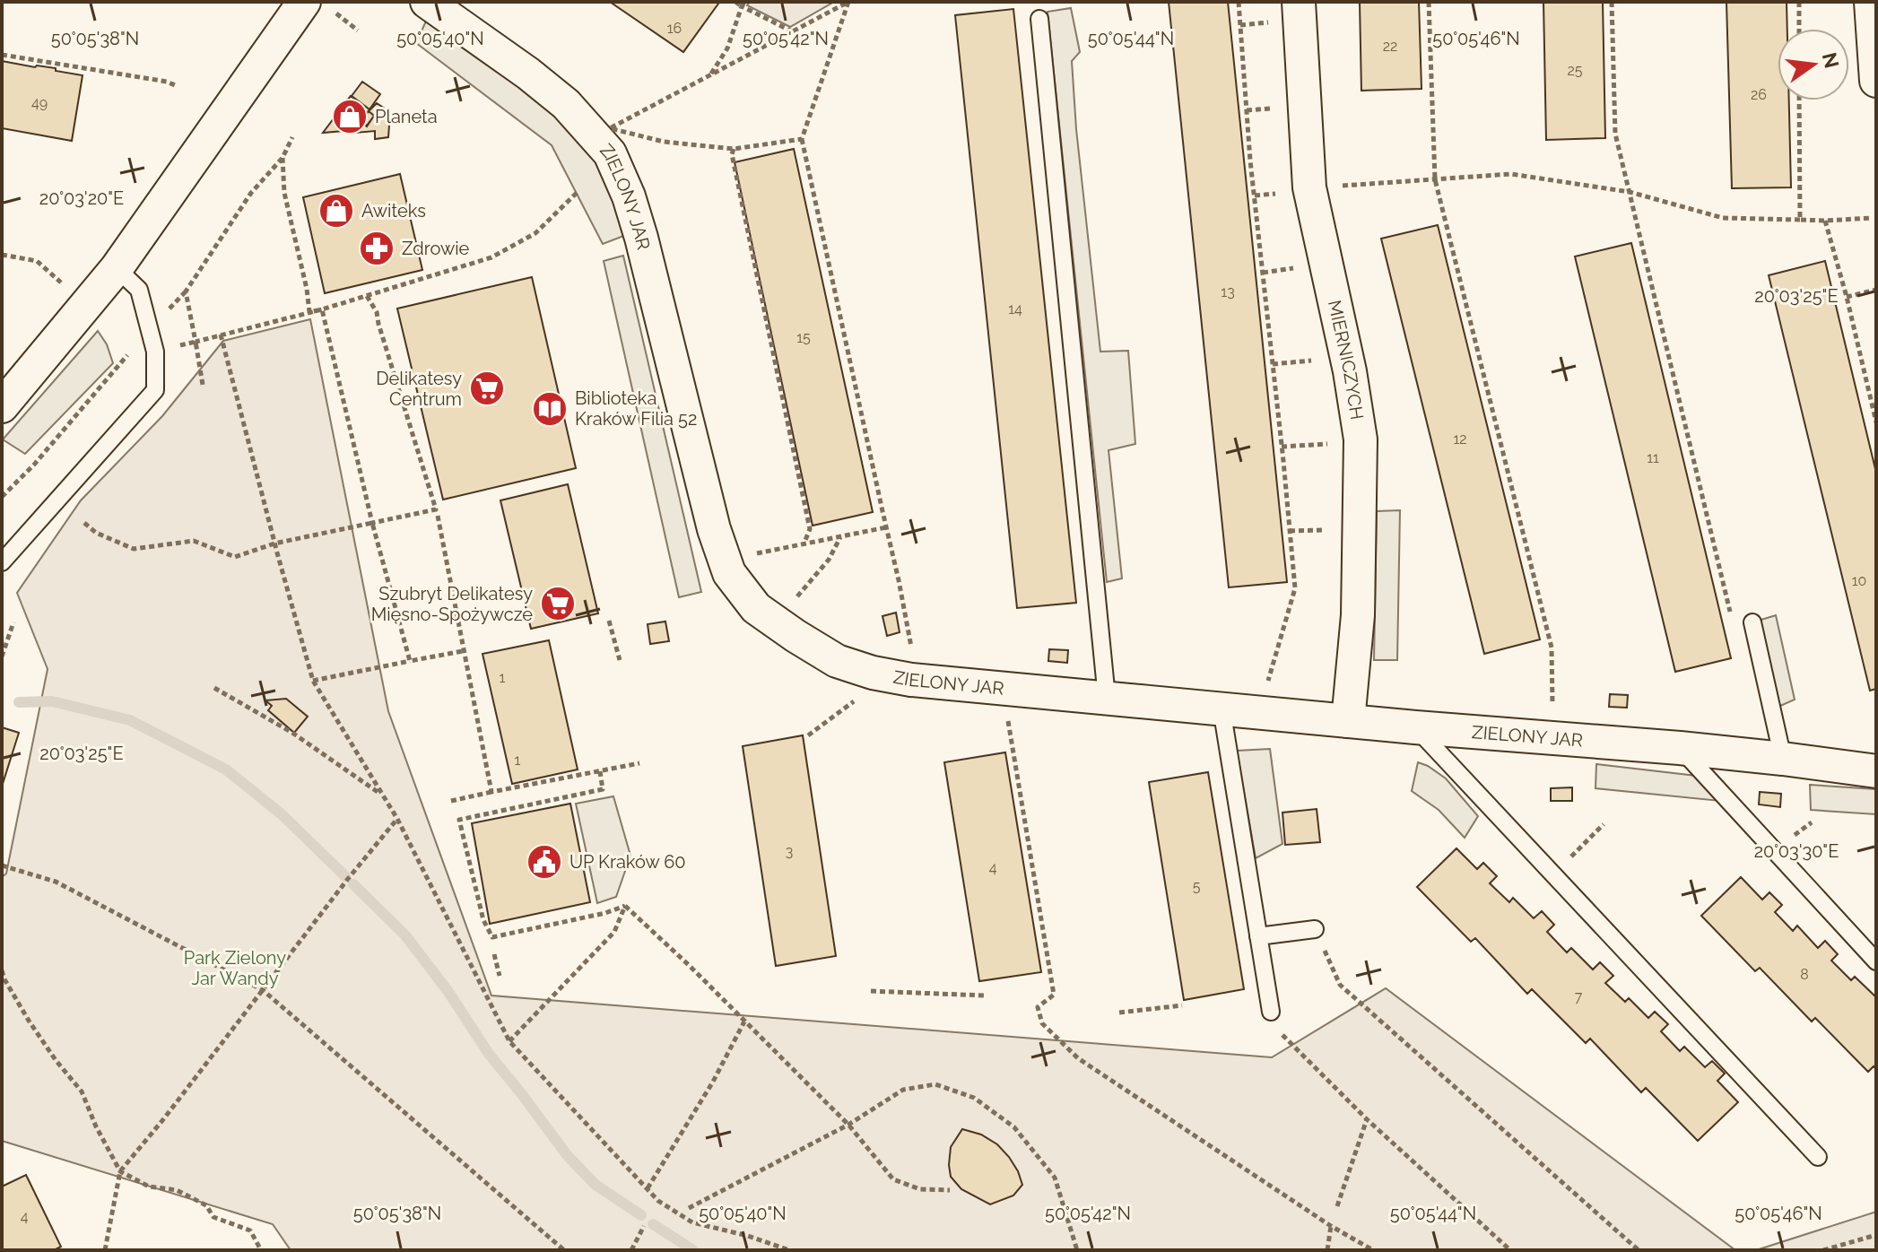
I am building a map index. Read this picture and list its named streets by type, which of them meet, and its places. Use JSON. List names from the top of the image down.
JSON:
{
  "streets": {
    "street": ["ZIELONY JAR", "MIERNICZYCH"]
  },
  "crossings": [
    ["ZIELONY JAR", "MIERNICZYCH"]
  ],
  "parks": ["Park Zielony Jar Wandy"],
  "places": {
    "shop": ["Planeta", "Awiteks"],
    "pharmacy": ["Zdrowie"],
    "supermarket": ["Delikatesy Centrum", "Szubryt Delikatesy Mięsno-Spożywcze"],
    "library": ["Biblioteka Kraków Filia 52"],
    "public building": ["UP Kraków 60"]
  },
  "house_numbers": [
    "16",
    "22",
    "25",
    "26",
    "49",
    "13",
    "14",
    "15",
    "12",
    "11",
    "10",
    "1",
    "1",
    "3",
    "4",
    "5",
    "8",
    "7",
    "4"
  ],
  "north": "right",
  "coordinates": [
    "50°05'38\"N",
    "50°05'40\"N",
    "50°05'42\"N",
    "50°05'44\"N",
    "50°05'46\"N",
    "20°03'20\"E",
    "20°03'25\"E",
    "20°03'30\"E"
  ]
}
